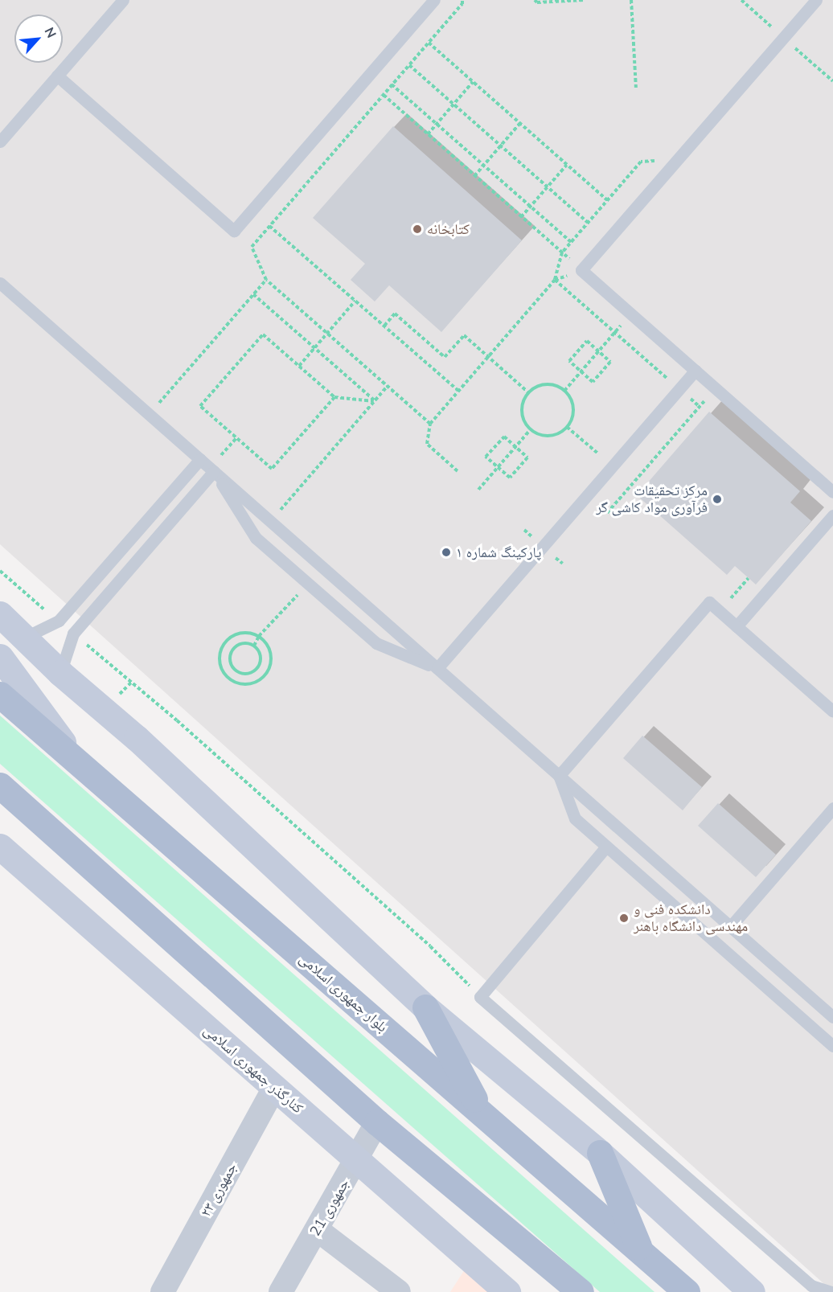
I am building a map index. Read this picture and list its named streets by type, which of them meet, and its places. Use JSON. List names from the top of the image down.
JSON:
{
  "streets": {
    "main road": ["بلوار جمهوری اسلامی"],
    "street": ["کنارگذر جمهوری اسلامی", "۲۳ جمهوری", "جمهوری 21"]
  },
  "crossings": [
    ["کنارگذر جمهوری اسلامی", "۲۳ جمهوری"],
    ["کنارگذر جمهوری اسلامی", "جمهوری 21"]
  ],
  "places": [
    "کتابخانه",
    "مرکز تحقیقات فرآوری مواد کاشی گر",
    "پارکینگ شماره ۱",
    "دانشکده فنی و مهندسی دانشگاه باهنر"
  ],
  "north": "top right"
}
